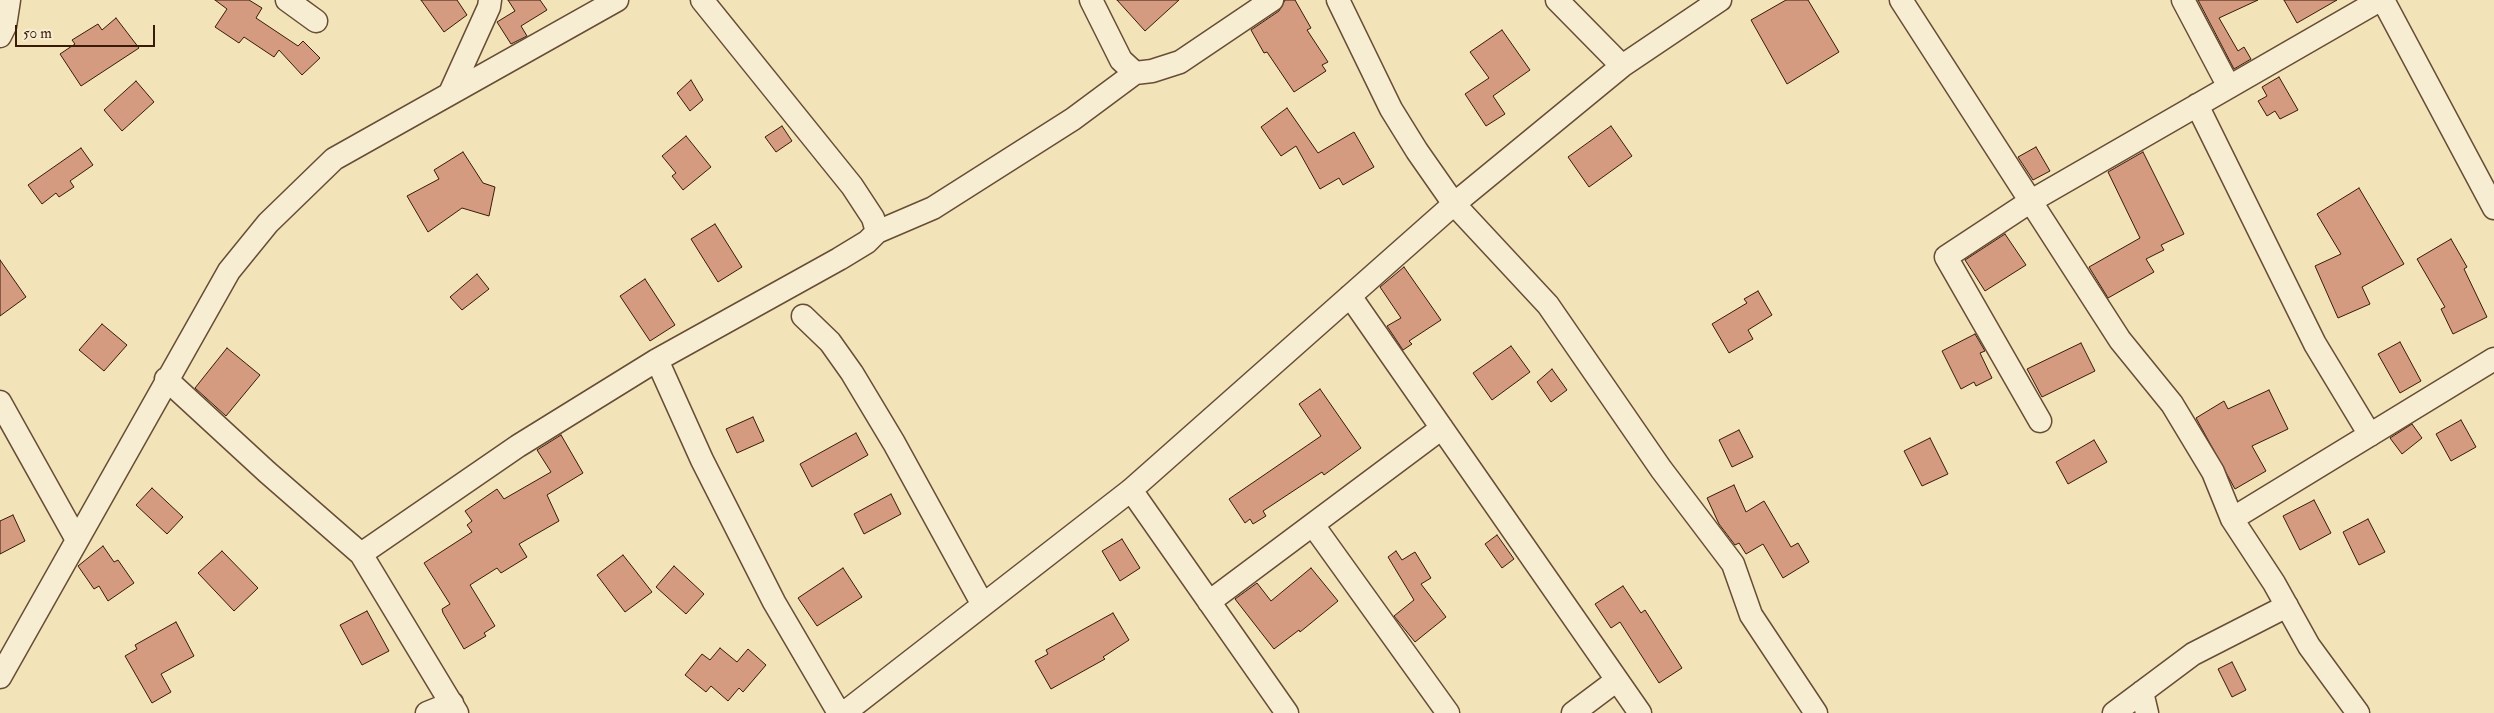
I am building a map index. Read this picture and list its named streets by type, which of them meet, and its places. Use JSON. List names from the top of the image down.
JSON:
{
  "scale_bar": "50 m"
}
